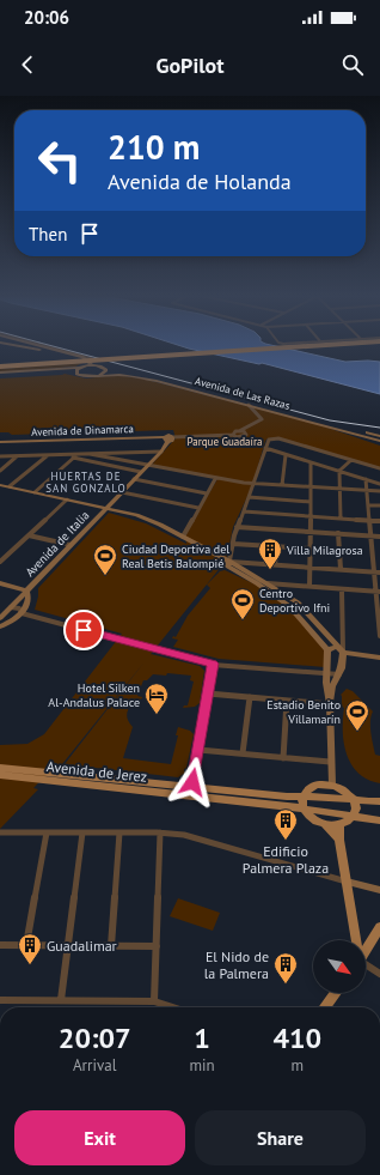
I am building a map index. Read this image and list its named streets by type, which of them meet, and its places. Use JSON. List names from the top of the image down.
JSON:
{
  "streets": {
    "main road": [
      "Avenida de Las Razas",
      "Avenida de Dinamarca",
      "Avenida de Italia",
      "Avenida de Jerez"
    ]
  },
  "crossings": [
    ["Avenida de Dinamarca", "Avenida de Italia"]
  ],
  "districts": ["HUERTAS DE SAN GONZALO"],
  "parks": ["Parque Guadaíra"],
  "places": {
    "building": [
      "Villa Milagrosa",
      "Edificio Palmera Plaza",
      "Guadalimar",
      "El Nido de la Palmera"
    ],
    "sports": ["Ciudad Deportiva del Real Betis Balompié", "Centro Deportivo Ifni", "Estadio Benito Villamarín"],
    "hotel": ["Hotel Silken Al-Andalus Palace"]
  },
  "north": "bottom right",
  "page": {
    "status": "20:06",
    "header": "GoPilot",
    "turn": ["210 m", "Avenida de Holanda"],
    "then": "Then",
    "eta": [
      "20:07",
      "Arrival",
      "1",
      "min",
      "410",
      "m"
    ],
    "buttons": ["Exit", "Share"]
  }
}
